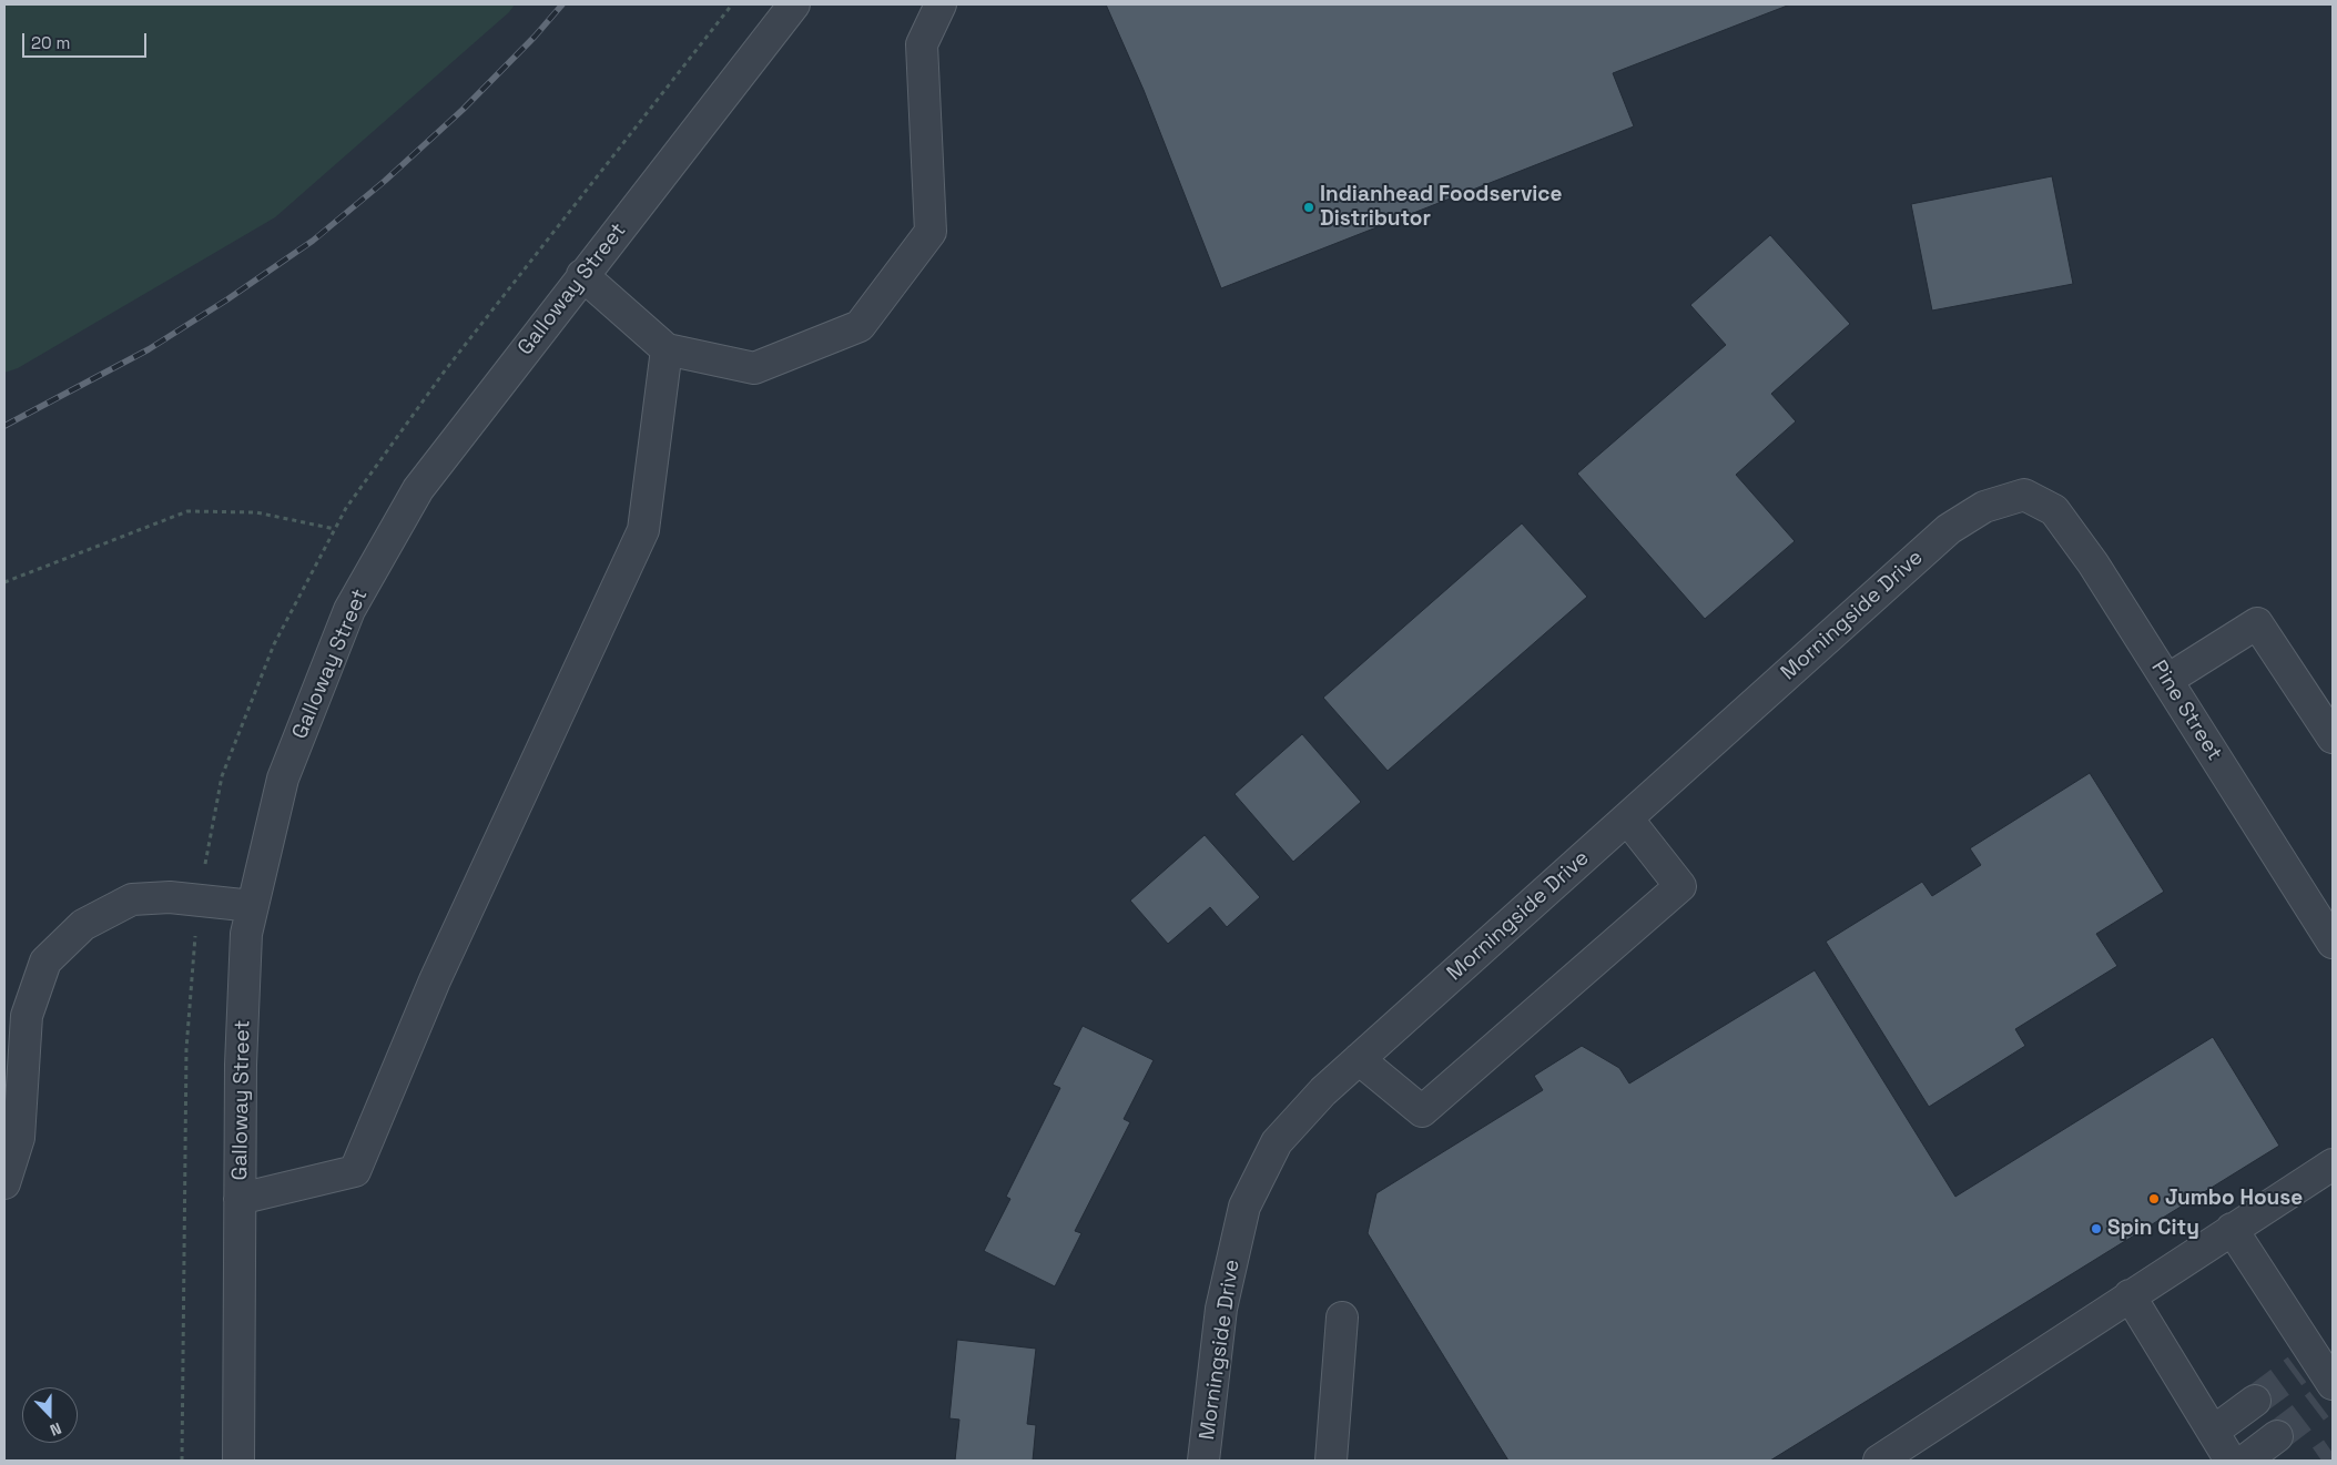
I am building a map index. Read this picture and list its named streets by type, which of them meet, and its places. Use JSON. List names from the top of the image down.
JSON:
{
  "streets": {
    "street": ["Galloway Street", "Morningside Drive", "Pine Street"]
  },
  "crossings": [
    ["Morningside Drive", "Pine Street"]
  ],
  "places": ["Indianhead Foodservice Distributor", "Jumbo House", "Spin City"],
  "scale_bar": "20 m",
  "north": "bottom"
}
